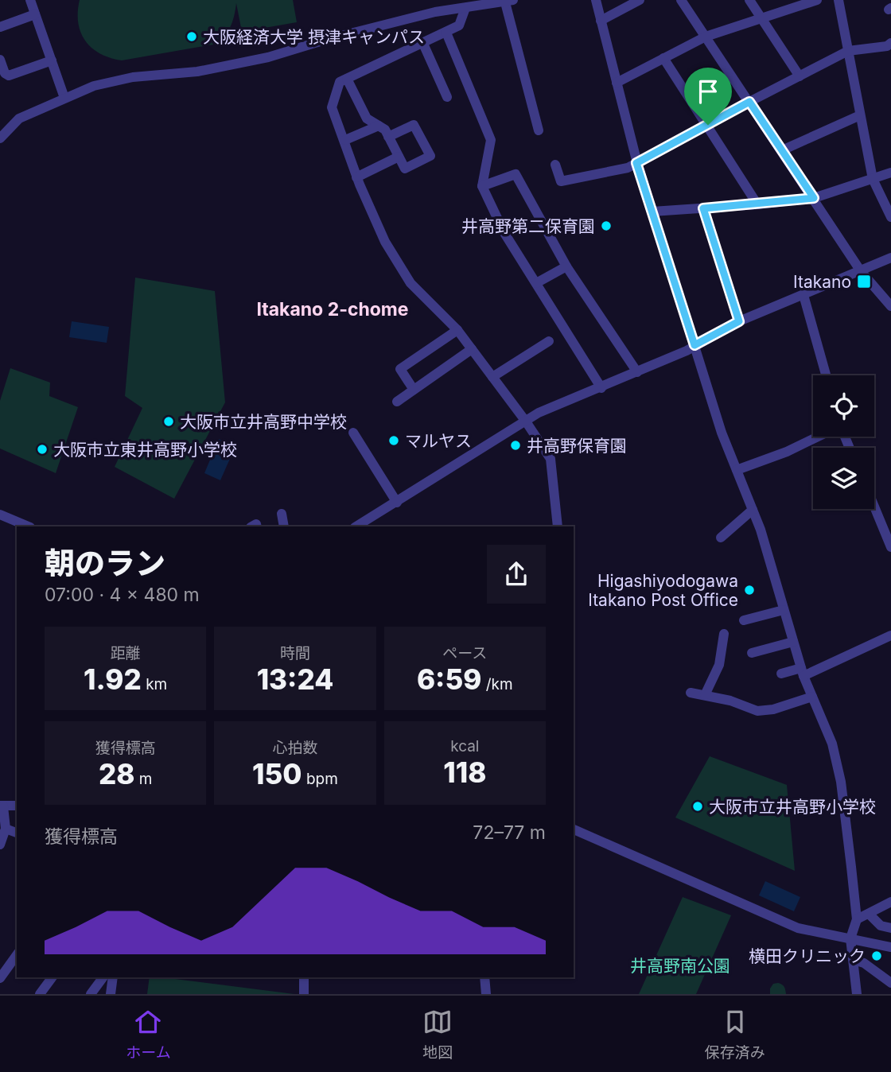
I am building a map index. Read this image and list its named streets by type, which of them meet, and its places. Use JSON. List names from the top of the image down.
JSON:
{
  "districts": ["Itakano 2-chome"],
  "parks": ["井高野南公園"],
  "places": {
    "other": [
      "大阪経済大学 摂津キャンパス",
      "井高野第二保育園",
      "大阪市立井高野中学校",
      "マルヤス",
      "井高野保育園",
      "大阪市立東井高野小学校",
      "Higashiyodogawa Itakano Post Office",
      "大阪市立井高野小学校",
      "横田クリニック"
    ],
    "transit": ["Itakano"]
  },
  "page": {
    "heading": ["朝のラン", "07:00 · 4 × 480 m"],
    "stats": [
      ["距離", "1.92 km"],
      ["時間", "13:24"],
      ["ペース", "6:59 /km"],
      ["獲得標高", "28 m"],
      ["心拍数", "150 bpm"],
      ["kcal", "118"]
    ],
    "chart": ["獲得標高", "72–77 m"],
    "tabs": ["ホーム", "地図", "保存済み"]
  }
}
